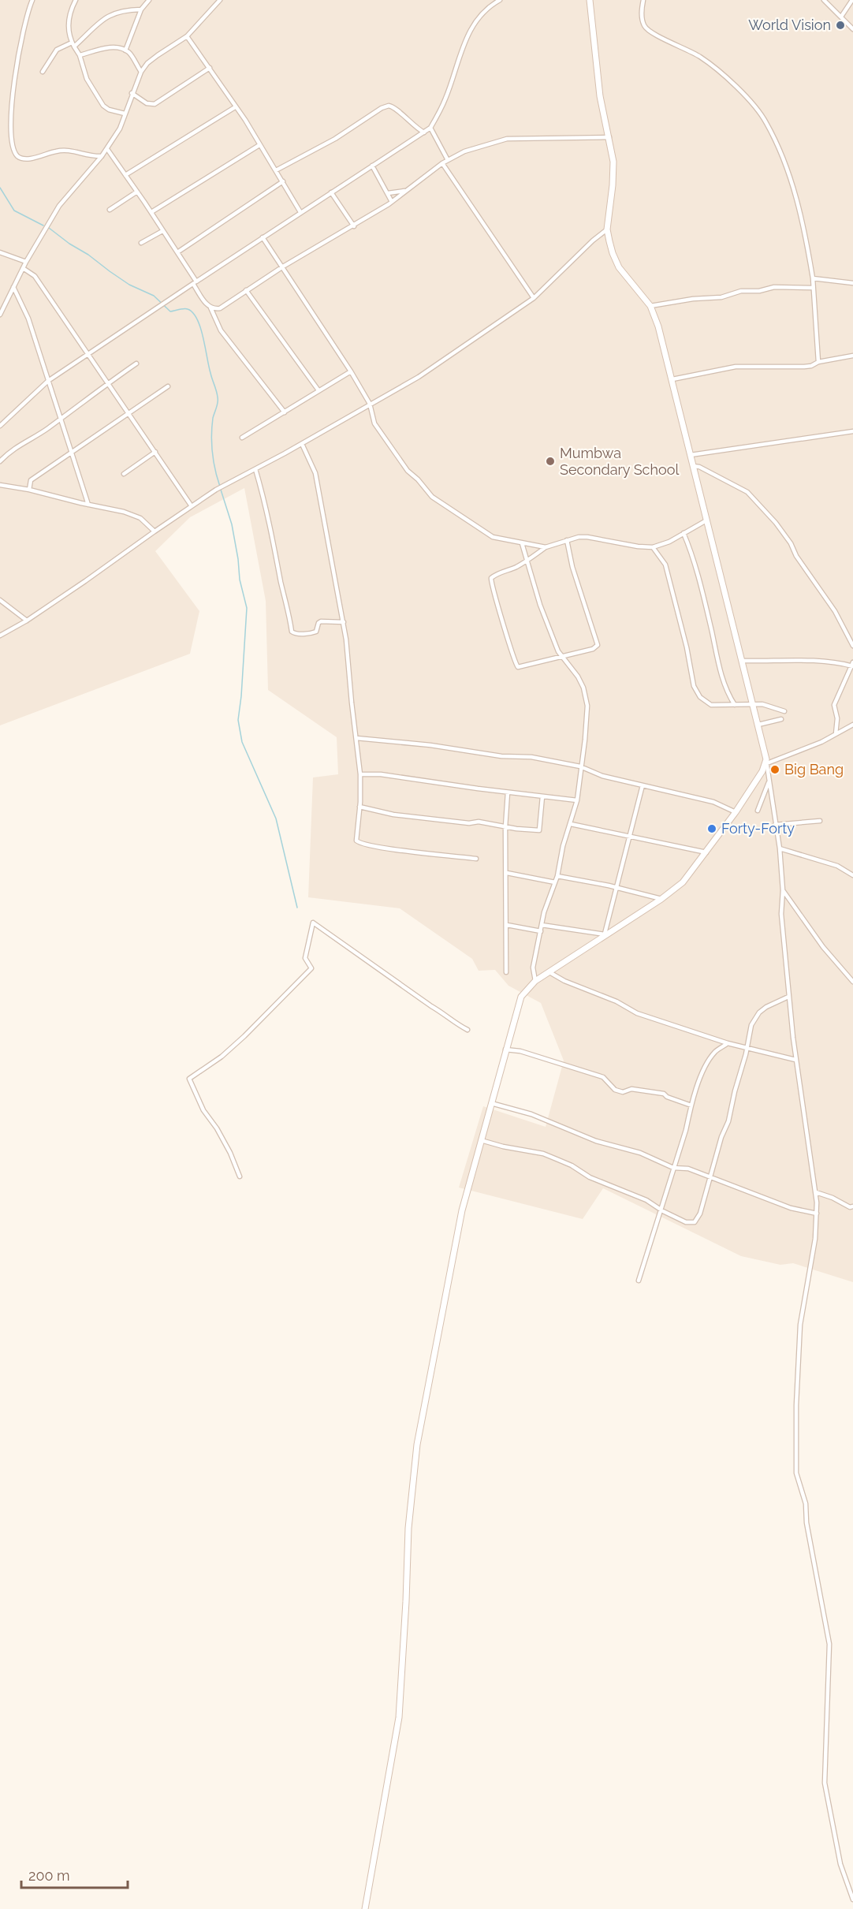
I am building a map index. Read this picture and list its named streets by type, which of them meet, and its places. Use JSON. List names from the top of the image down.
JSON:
{
  "places": [
    "World Vision",
    "Mumbwa Secondary School",
    "Big Bang",
    "Forty-Forty"
  ],
  "scale_bar": "200 m"
}
